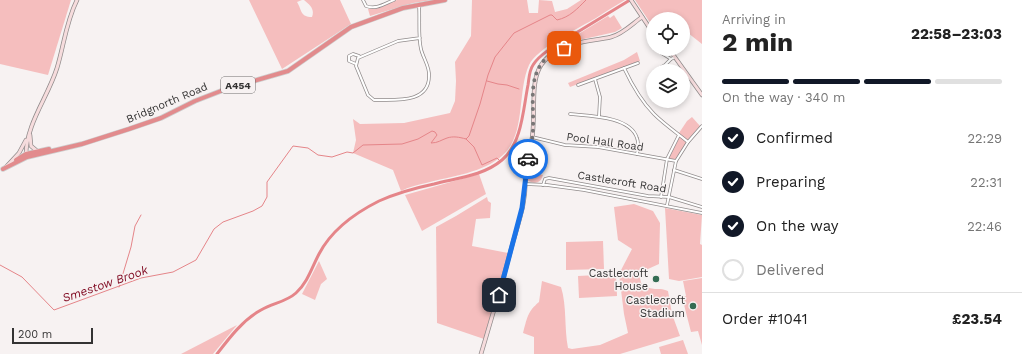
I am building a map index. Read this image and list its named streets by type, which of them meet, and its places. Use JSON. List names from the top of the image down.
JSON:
{
  "streets": {
    "highway": ["A454", "Bridgnorth Road"],
    "street": ["Pool Hall Road", "Castlecroft Road"]
  },
  "water": ["Smestow Brook"],
  "places": ["Castlecroft House", "Castlecroft Stadium"],
  "scale_bar": "200 m",
  "page": {
    "heading": ["2 min", "Arriving in", "22:58–23:03"],
    "panel": ["Order #1041", "£23.54"],
    "bar": "On the way · 340 m",
    "list": [
      ["Confirmed", "22:29"],
      ["Preparing", "22:31"],
      ["On the way", "22:46"],
      "Delivered"
    ],
    "scale": "200 m"
  }
}
